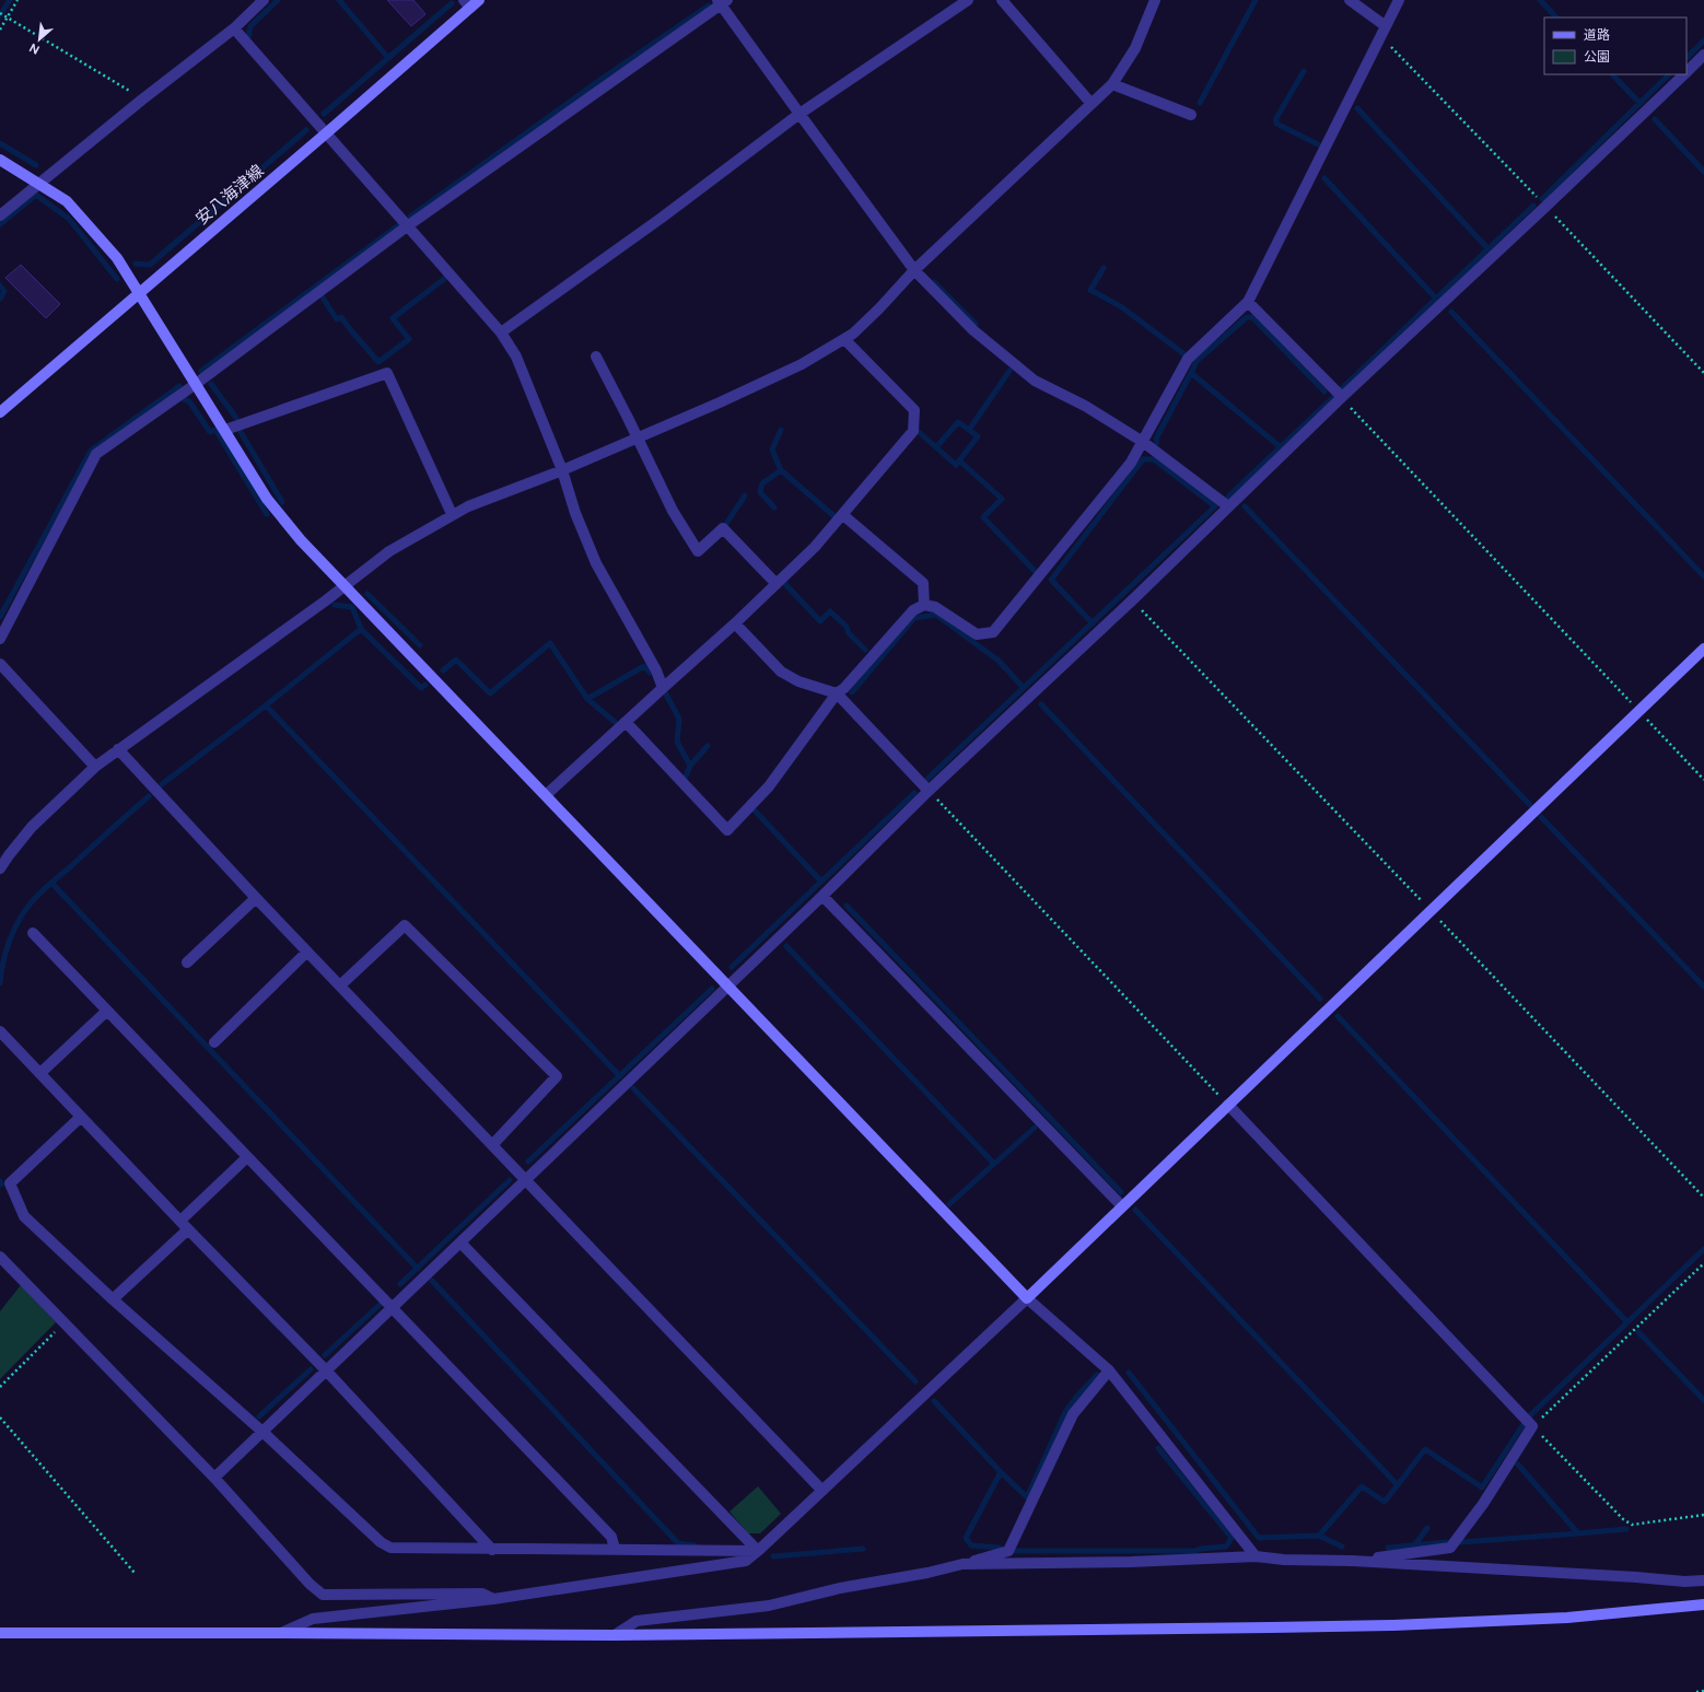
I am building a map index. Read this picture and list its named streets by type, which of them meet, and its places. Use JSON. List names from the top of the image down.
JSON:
{
  "streets": {
    "street": ["安八海津線"]
  },
  "legend": ["道路", "公園"],
  "north": "bottom left"
}
